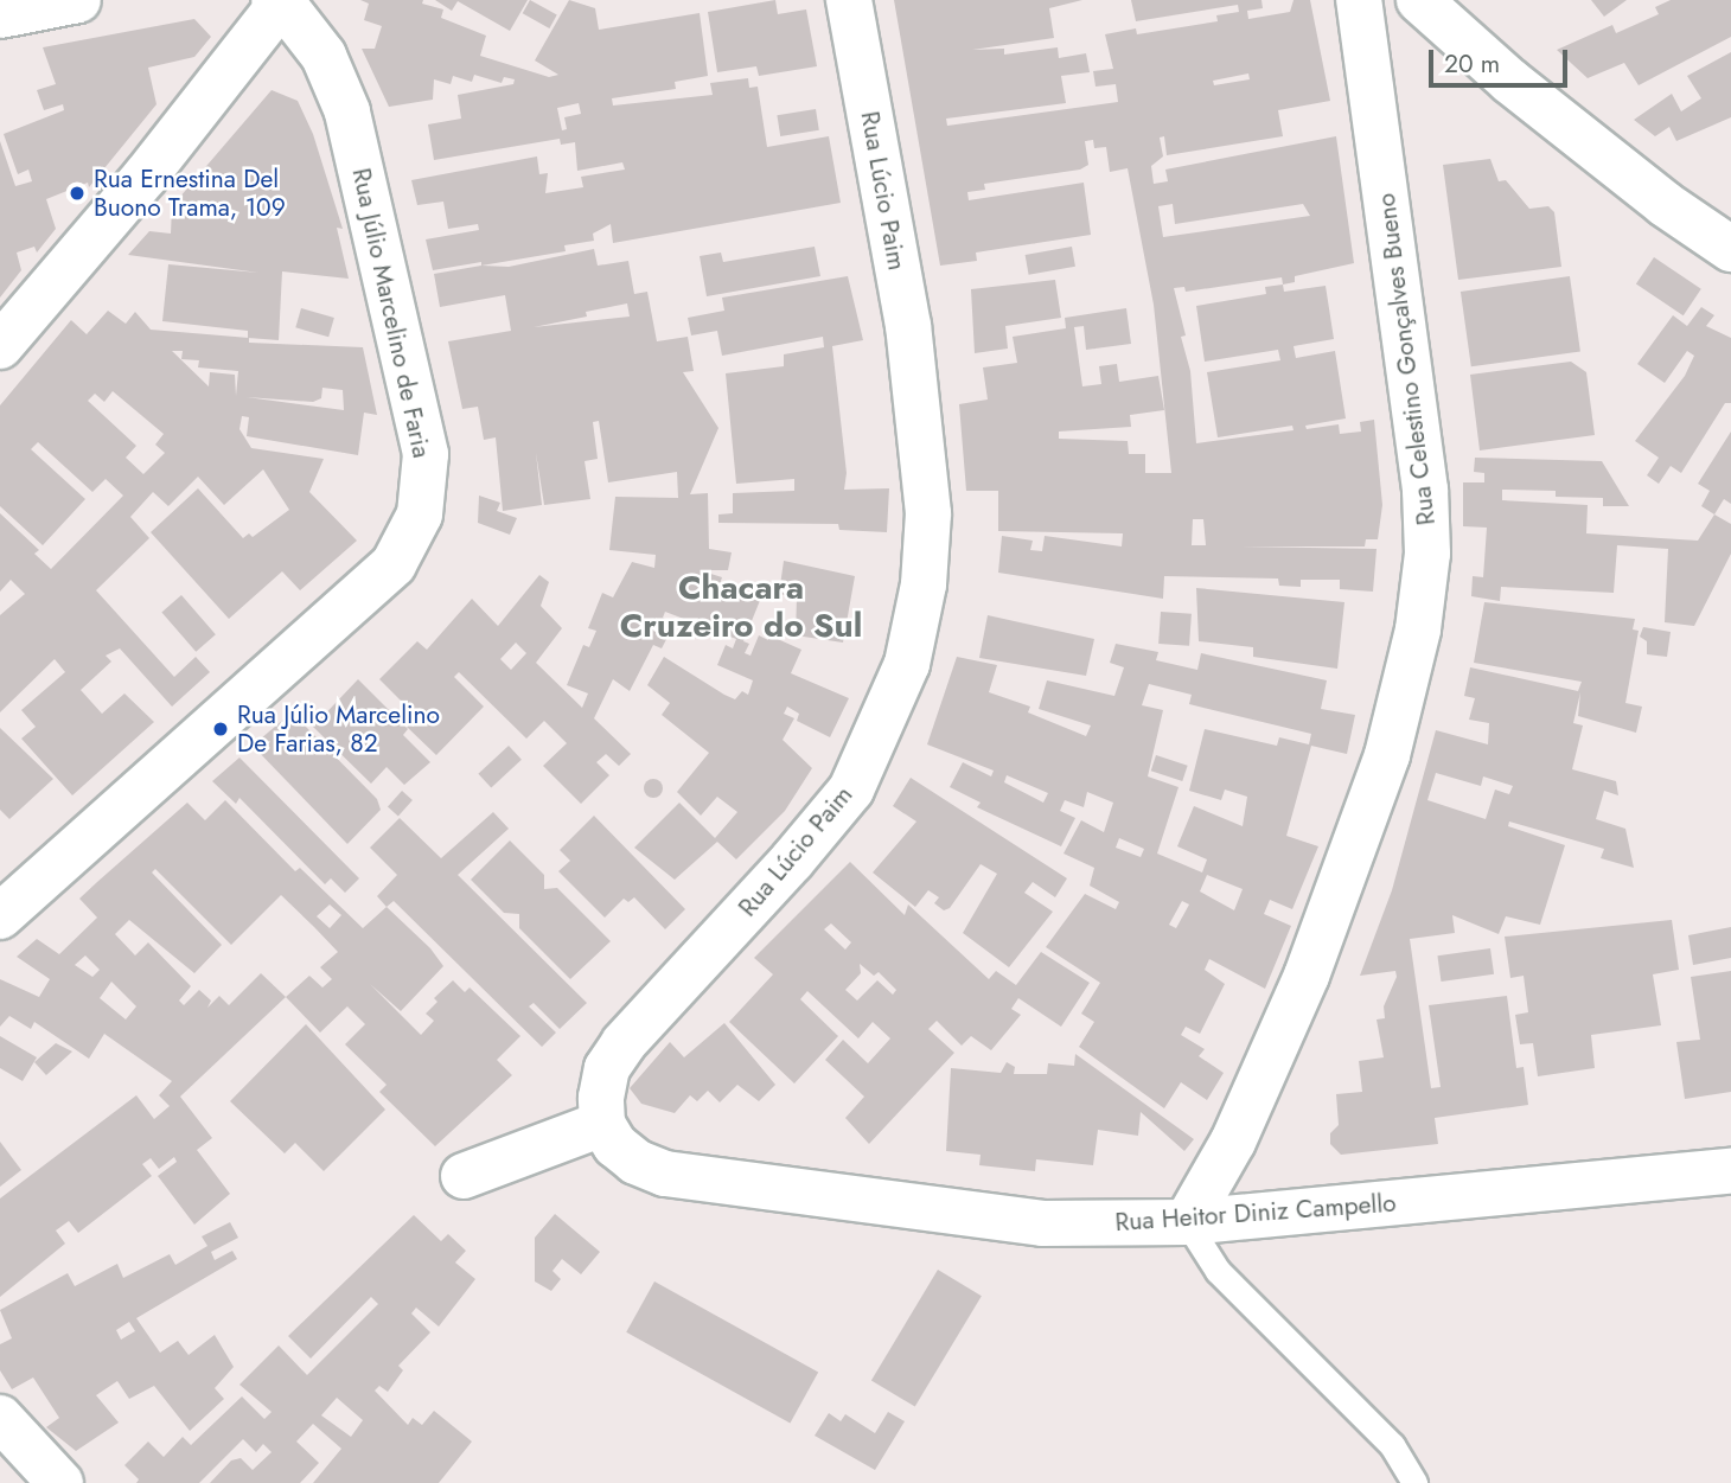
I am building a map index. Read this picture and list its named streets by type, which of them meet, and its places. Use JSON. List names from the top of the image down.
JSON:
{
  "streets": {
    "street": [
      "Rua Lúcio Paim",
      "Rua Júlio Marcelino de Faria",
      "Rua Celestino Gonçalves Bueno",
      "Rua Heitor Diniz Campello"
    ]
  },
  "crossings": [
    ["Rua Lúcio Paim", "Rua Heitor Diniz Campello"],
    ["Rua Celestino Gonçalves Bueno", "Rua Heitor Diniz Campello"]
  ],
  "districts": ["Chacara Cruzeiro do Sul"],
  "places": ["Rua Ernestina Del Buono Trama, 109", "Rua Júlio Marcelino De Farias, 82"],
  "scale_bar": "20 m"
}
